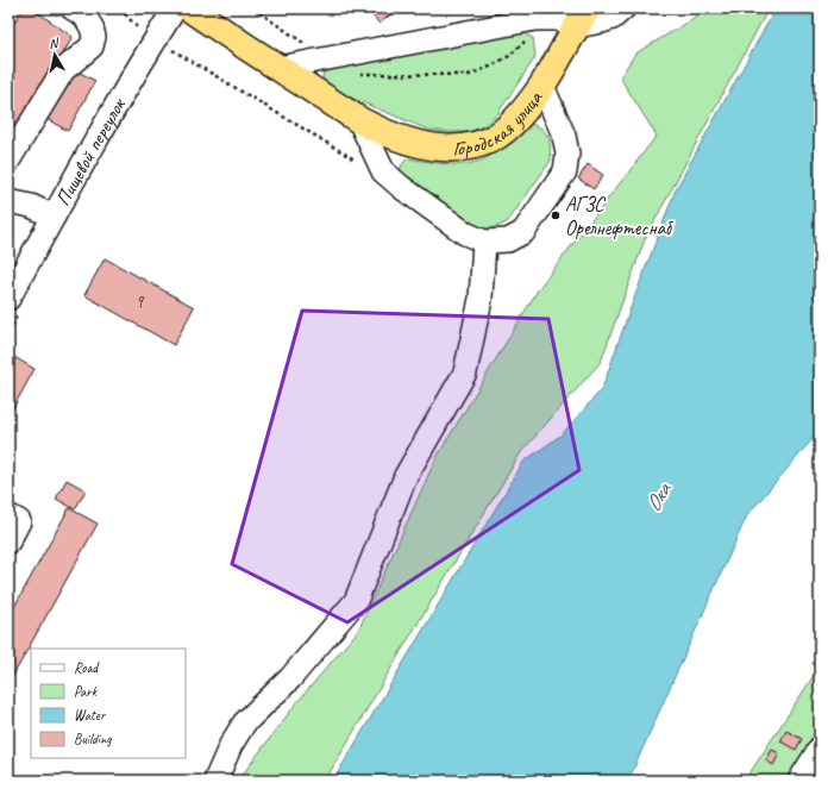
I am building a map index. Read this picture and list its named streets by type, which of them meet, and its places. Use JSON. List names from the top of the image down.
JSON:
{
  "streets": {
    "highway": ["Городская улица"],
    "street": ["Пищевой переулок"]
  },
  "water": ["Ока"],
  "places": ["АГЗС Орелнефтеснаб"],
  "house_numbers": ["9"],
  "legend": [
    "Road",
    "Park",
    "Water",
    "Building"
  ],
  "north": "top"
}
